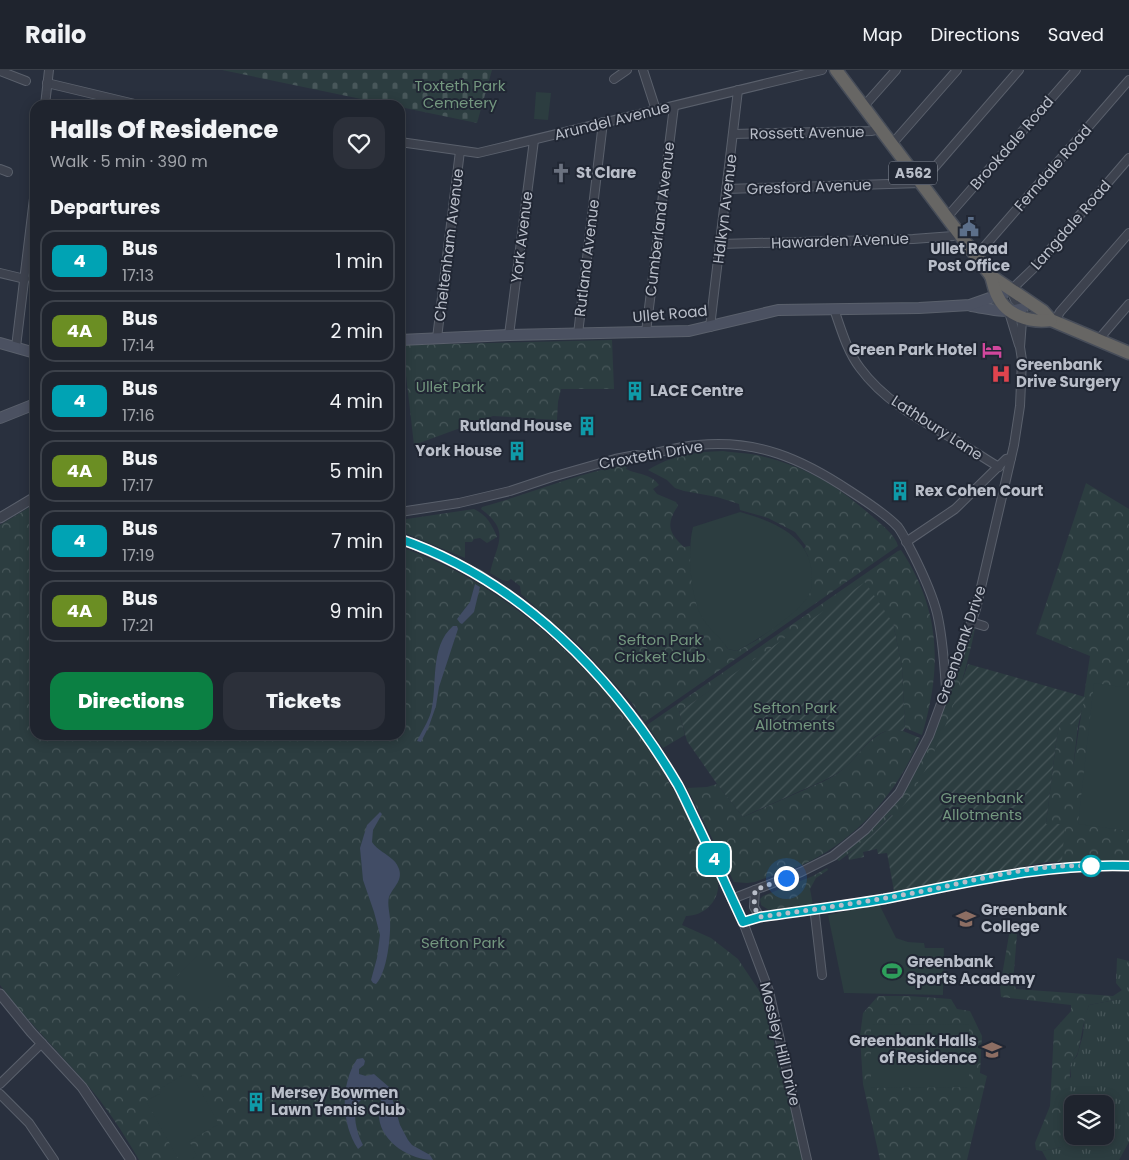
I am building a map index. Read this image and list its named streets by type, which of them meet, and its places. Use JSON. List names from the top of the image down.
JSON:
{
  "streets": {
    "highway": ["A562"],
    "main road": ["Ullet Road"],
    "street": [
      "Arundel Avenue",
      "Rossett Avenue",
      "Brookdale Road",
      "Ferndale Road",
      "Gresford Avenue",
      "Halkyn Avenue",
      "Cumberland Avenue",
      "Langdale Road",
      "York Avenue",
      "Hawarden Avenue",
      "Cheltenham Avenue",
      "Rutland Avenue",
      "Lathbury Lane",
      "Croxteth Drive",
      "Greenbank Drive",
      "Mossley Hill Drive"
    ]
  },
  "crossings": [
    ["Arundel Avenue", "Halkyn Avenue"],
    ["Arundel Avenue", "Cumberland Avenue"],
    ["Arundel Avenue", "York Avenue"],
    ["Arundel Avenue", "Cheltenham Avenue"],
    ["Arundel Avenue", "Rutland Avenue"],
    ["Rossett Avenue", "A562"],
    ["Rossett Avenue", "Halkyn Avenue"],
    ["Brookdale Road", "A562"],
    ["Ferndale Road", "A562"],
    ["A562", "Gresford Avenue"],
    ["A562", "Langdale Road"],
    ["A562", "Hawarden Avenue"],
    ["A562", "Ullet Road"],
    ["A562", "Greenbank Drive"],
    ["Gresford Avenue", "Halkyn Avenue"],
    ["Halkyn Avenue", "Hawarden Avenue"],
    ["Halkyn Avenue", "Ullet Road"],
    ["Cumberland Avenue", "Ullet Road"],
    ["Langdale Road", "Ullet Road"],
    ["York Avenue", "Ullet Road"],
    ["Cheltenham Avenue", "Ullet Road"],
    ["Rutland Avenue", "Ullet Road"],
    ["Ullet Road", "Lathbury Lane"],
    ["Croxteth Drive", "Greenbank Drive"],
    ["Greenbank Drive", "Mossley Hill Drive"]
  ],
  "parks": [
    "Toxteth Park Cemetery",
    "Ullet Park",
    "Sefton Park Cricket Club",
    "Sefton Park Allotments",
    "Greenbank Allotments",
    "Sefton Park"
  ],
  "places": {
    "church": ["St Clare"],
    "public building": ["Ullet Road Post Office"],
    "hotel": ["Green Park Hotel"],
    "hospital": ["Greenbank Drive Surgery"],
    "building": [
      "LACE Centre",
      "Rutland House",
      "York House",
      "Rex Cohen Court",
      "Mersey Bowmen Lawn Tennis Club"
    ],
    "school or university": ["Greenbank College", "Greenbank Halls of Residence"],
    "sports": ["Greenbank Sports Academy"]
  },
  "lines": ["bus line 4"],
  "page": {
    "header": "Railo",
    "nav": ["Map", "Directions", "Saved"],
    "on_map": "4",
    "heading": [
      ["Halls Of Residence", "Walk · 5 min · 390 m"],
      "Departures"
    ],
    "list": [
      {
        "mark": "4",
        "name": "Bus",
        "note": "17:13",
        "value": "1 min"
      },
      {
        "mark": "4A",
        "name": "Bus",
        "note": "17:14",
        "value": "2 min"
      },
      {
        "mark": "4",
        "name": "Bus",
        "note": "17:16",
        "value": "4 min"
      },
      {
        "mark": "4A",
        "name": "Bus",
        "note": "17:17",
        "value": "5 min"
      },
      {
        "mark": "4",
        "name": "Bus",
        "note": "17:19",
        "value": "7 min"
      },
      {
        "mark": "4A",
        "name": "Bus",
        "note": "17:21",
        "value": "9 min"
      }
    ],
    "buttons": ["Directions", "Tickets"]
  }
}
